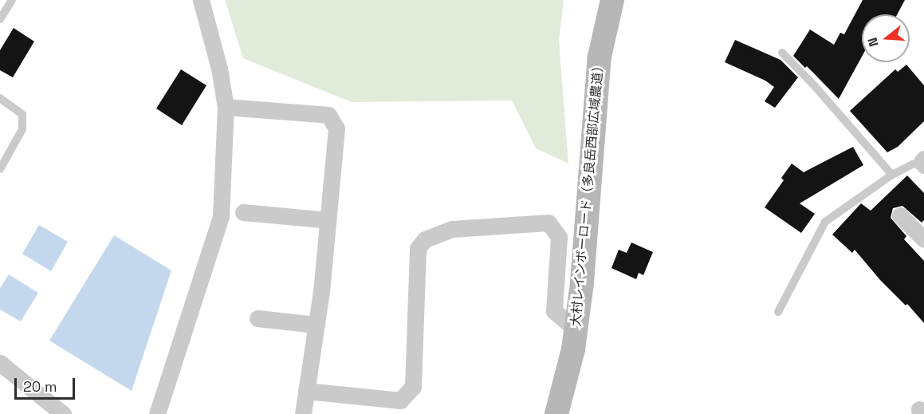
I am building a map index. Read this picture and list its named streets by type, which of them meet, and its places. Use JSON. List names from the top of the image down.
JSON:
{
  "streets": {
    "street": ["大村レインボーロード（多良岳西部広域農道）"]
  },
  "scale_bar": "20 m",
  "north": "left"
}
